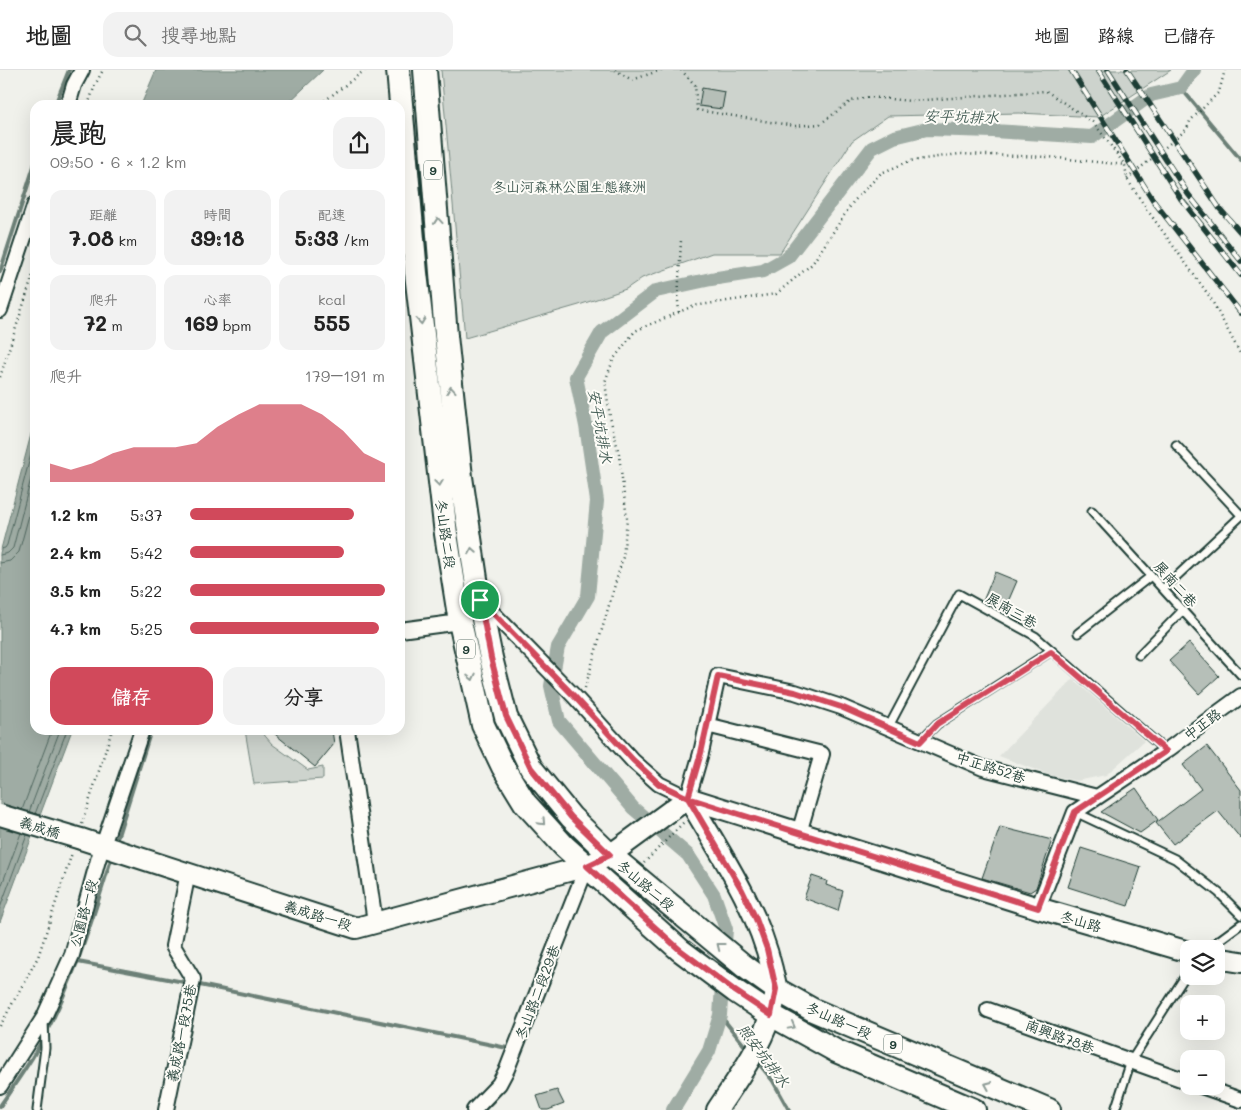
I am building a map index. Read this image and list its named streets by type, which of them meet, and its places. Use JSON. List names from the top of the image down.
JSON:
{
  "streets": {
    "main road": ["9", "冬山路二段", "冬山路一段"],
    "street": [
      "中正路",
      "中正路52巷",
      "義成橋",
      "公園路一段",
      "義成路一段",
      "冬山路",
      "冬山路二段29巷",
      "義成路一段75巷",
      "南興路78巷"
    ],
    "lane": ["展南二巷", "展南三巷"]
  },
  "crossings": [
    ["冬山路二段", "義成路一段"],
    ["冬山路二段", "冬山路"],
    ["冬山路二段", "冬山路二段29巷"],
    ["冬山路二段", "冬山路一段"],
    ["展南三巷", "中正路"],
    ["展南三巷", "中正路52巷"],
    ["中正路", "中正路52巷"],
    ["義成橋", "義成路一段"],
    ["公園路一段", "義成路一段"],
    ["義成路一段", "冬山路二段29巷"],
    ["義成路一段", "義成路一段75巷"]
  ],
  "water": ["安平坑排水", "照安坑排水"],
  "parks": ["冬山河森林公園生態綠洲"],
  "page": {
    "header": "地圖",
    "search": "搜尋地點",
    "nav": ["地圖", "路線", "已儲存"],
    "heading": ["晨跑", "09:50 · 6 × 1.2 km"],
    "stats": [
      ["距離", "7.08 km"],
      ["時間", "39:18"],
      ["配速", "5:33 /km"],
      ["爬升", "72 m"],
      ["心率", "169 bpm"],
      ["kcal", "555"]
    ],
    "chart": ["爬升", "179–191 m"],
    "list": [
      {
        "name": "1.2 km",
        "note": "5:37"
      },
      {
        "name": "2.4 km",
        "note": "5:42"
      },
      {
        "name": "3.5 km",
        "note": "5:22"
      },
      {
        "name": "4.7 km",
        "note": "5:25"
      }
    ],
    "buttons": ["儲存", "分享"],
    "map_buttons": ["+", "−"]
  }
}
